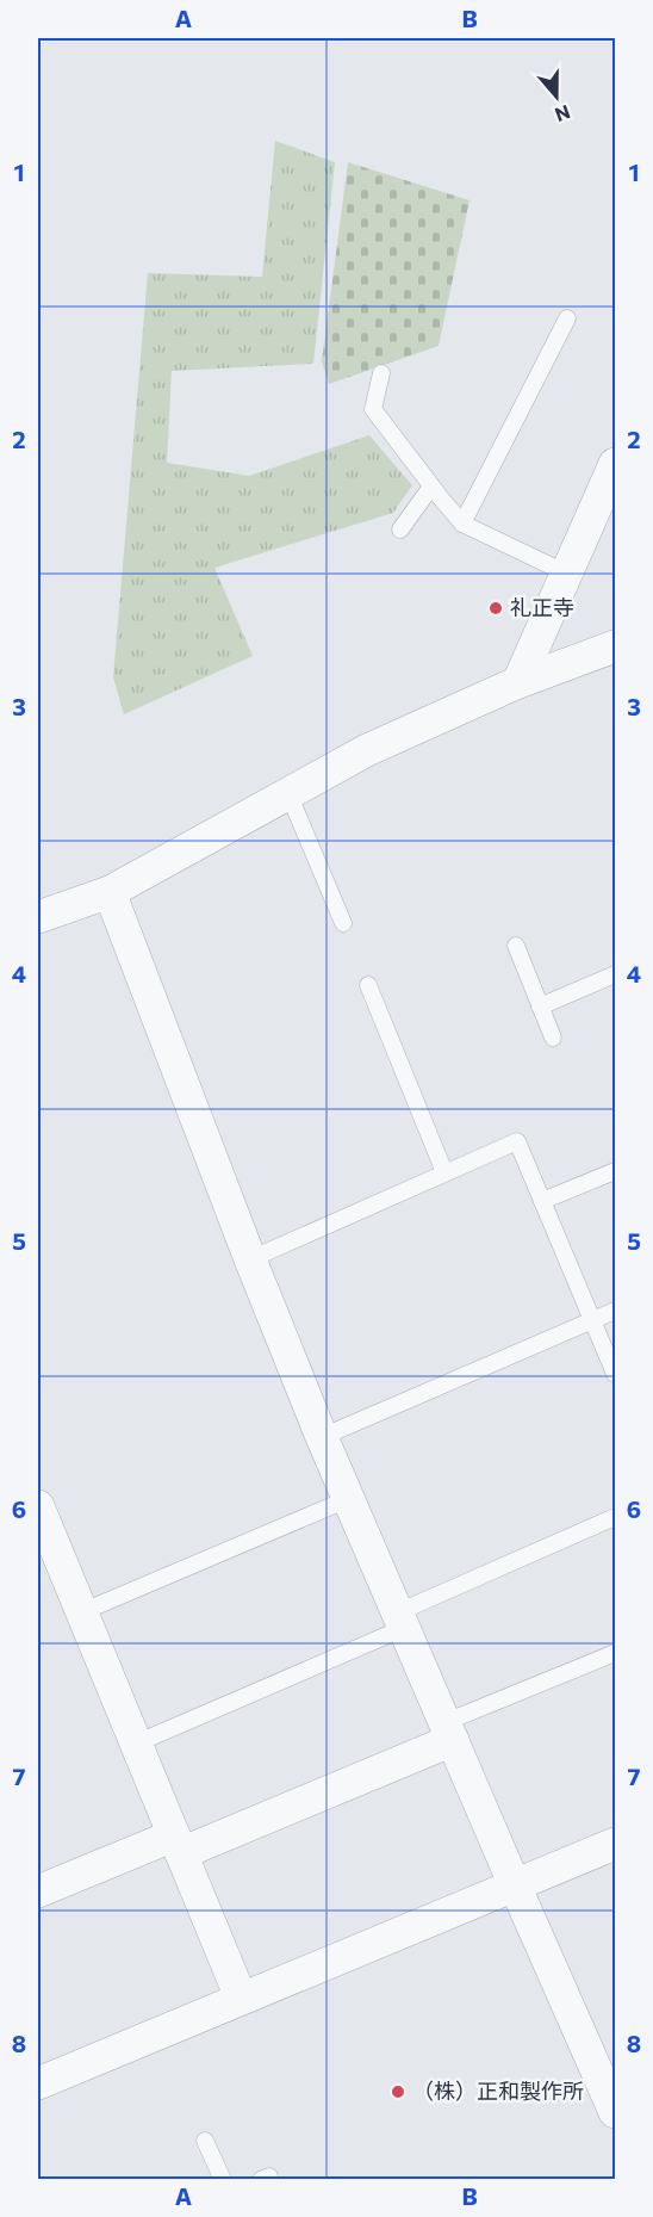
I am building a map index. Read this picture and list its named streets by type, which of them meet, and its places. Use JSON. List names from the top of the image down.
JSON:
{
  "places": ["礼正寺", "（株）正和製作所"],
  "north": "bottom",
  "grid": {
    "columns": ["A", "B"],
    "rows": [
      "1",
      "2",
      "3",
      "4",
      "5",
      "6",
      "7",
      "8"
    ]
  }
}
